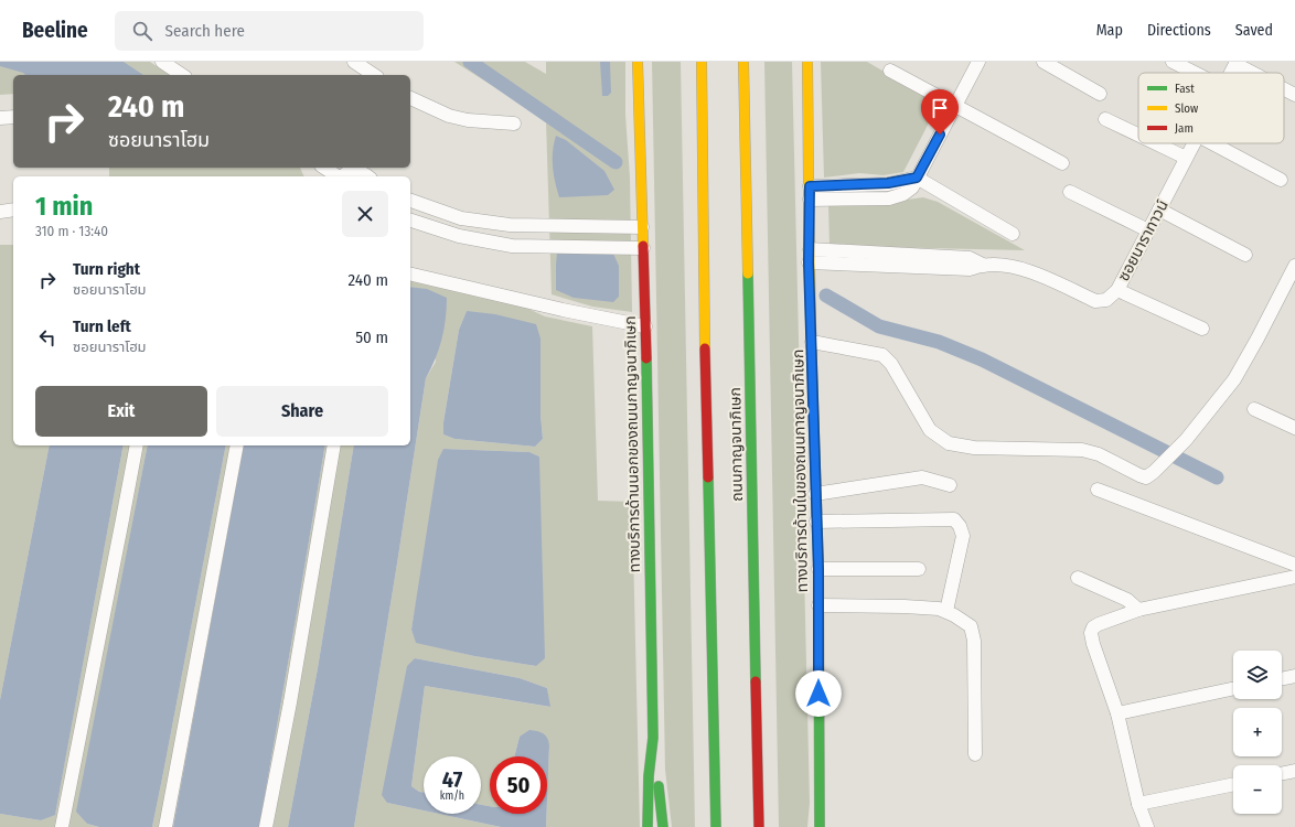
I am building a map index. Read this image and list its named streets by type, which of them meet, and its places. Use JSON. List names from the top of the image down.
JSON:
{
  "streets": {
    "main road": ["ทางบริการด้านนอกของถนนกาญจนาภิเษก", "ถนนกาญจนาภิเษก", "ทางบริการด้านในของถนนกาญจนาภิเษก"],
    "street": ["ซอยนาราทาวน์"]
  },
  "crossings": [
    ["ซอยนาราทาวน์", "ทางบริการด้านในของถนนกาญจนาภิเษก"]
  ],
  "legend": ["Fast", "Slow", "Jam"],
  "page": {
    "header": "Beeline",
    "search": "Search here",
    "nav": ["Map", "Directions", "Saved"],
    "turn": ["240 m", "ซอยนาราโฮม"],
    "heading": ["1 min", "310 m · 13:40"],
    "list": [
      {
        "name": "Turn right",
        "note": "ซอยนาราโฮม",
        "value": "240 m"
      },
      {
        "name": "Turn left",
        "note": "ซอยนาราโฮม",
        "value": "50 m"
      }
    ],
    "buttons": ["Exit", "Share"],
    "map_buttons": ["+", "−"],
    "speed": "47 km/h",
    "limit": "50"
  }
}
